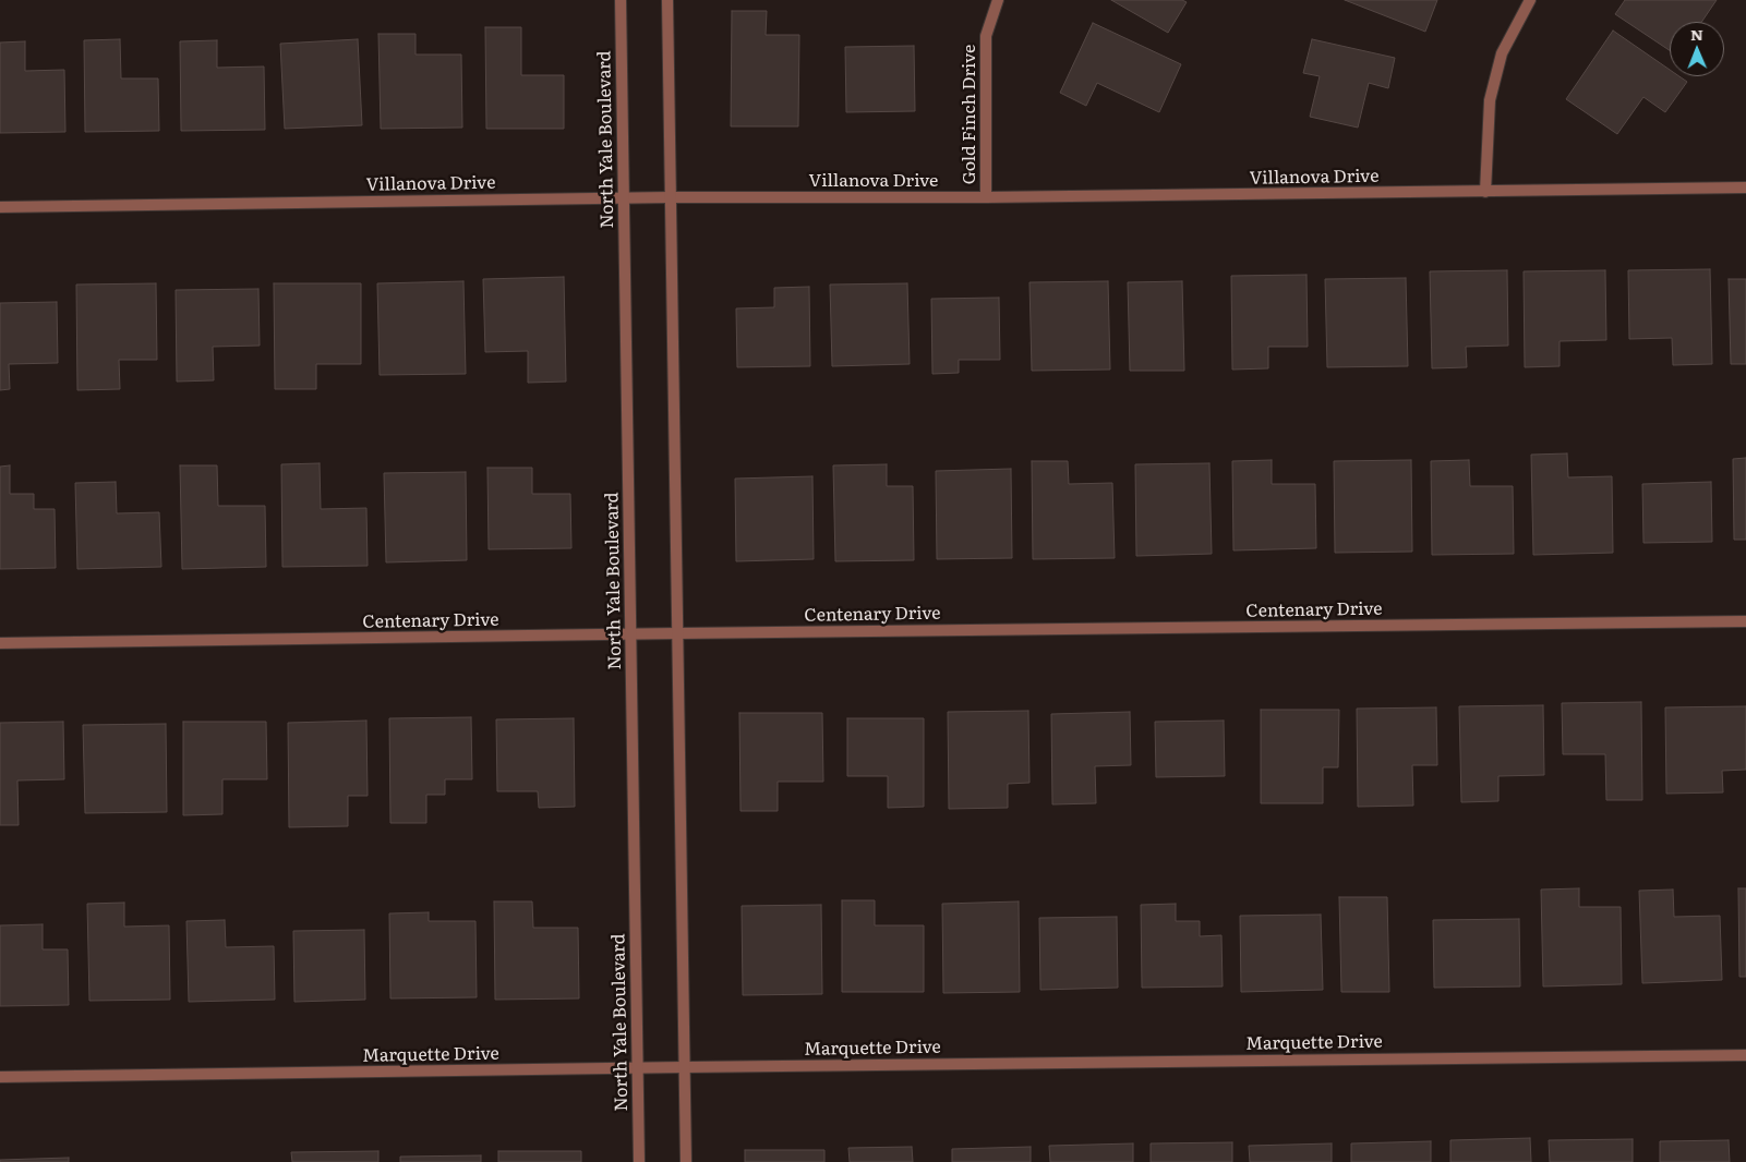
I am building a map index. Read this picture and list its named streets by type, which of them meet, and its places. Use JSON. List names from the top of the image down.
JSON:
{
  "streets": {
    "street": [
      "Gold Finch Drive",
      "North Yale Boulevard",
      "Villanova Drive",
      "Centenary Drive",
      "Marquette Drive"
    ]
  },
  "crossings": [
    ["Gold Finch Drive", "Villanova Drive"],
    ["North Yale Boulevard", "Villanova Drive"],
    ["North Yale Boulevard", "Centenary Drive"],
    ["North Yale Boulevard", "Marquette Drive"]
  ],
  "north": "top"
}
